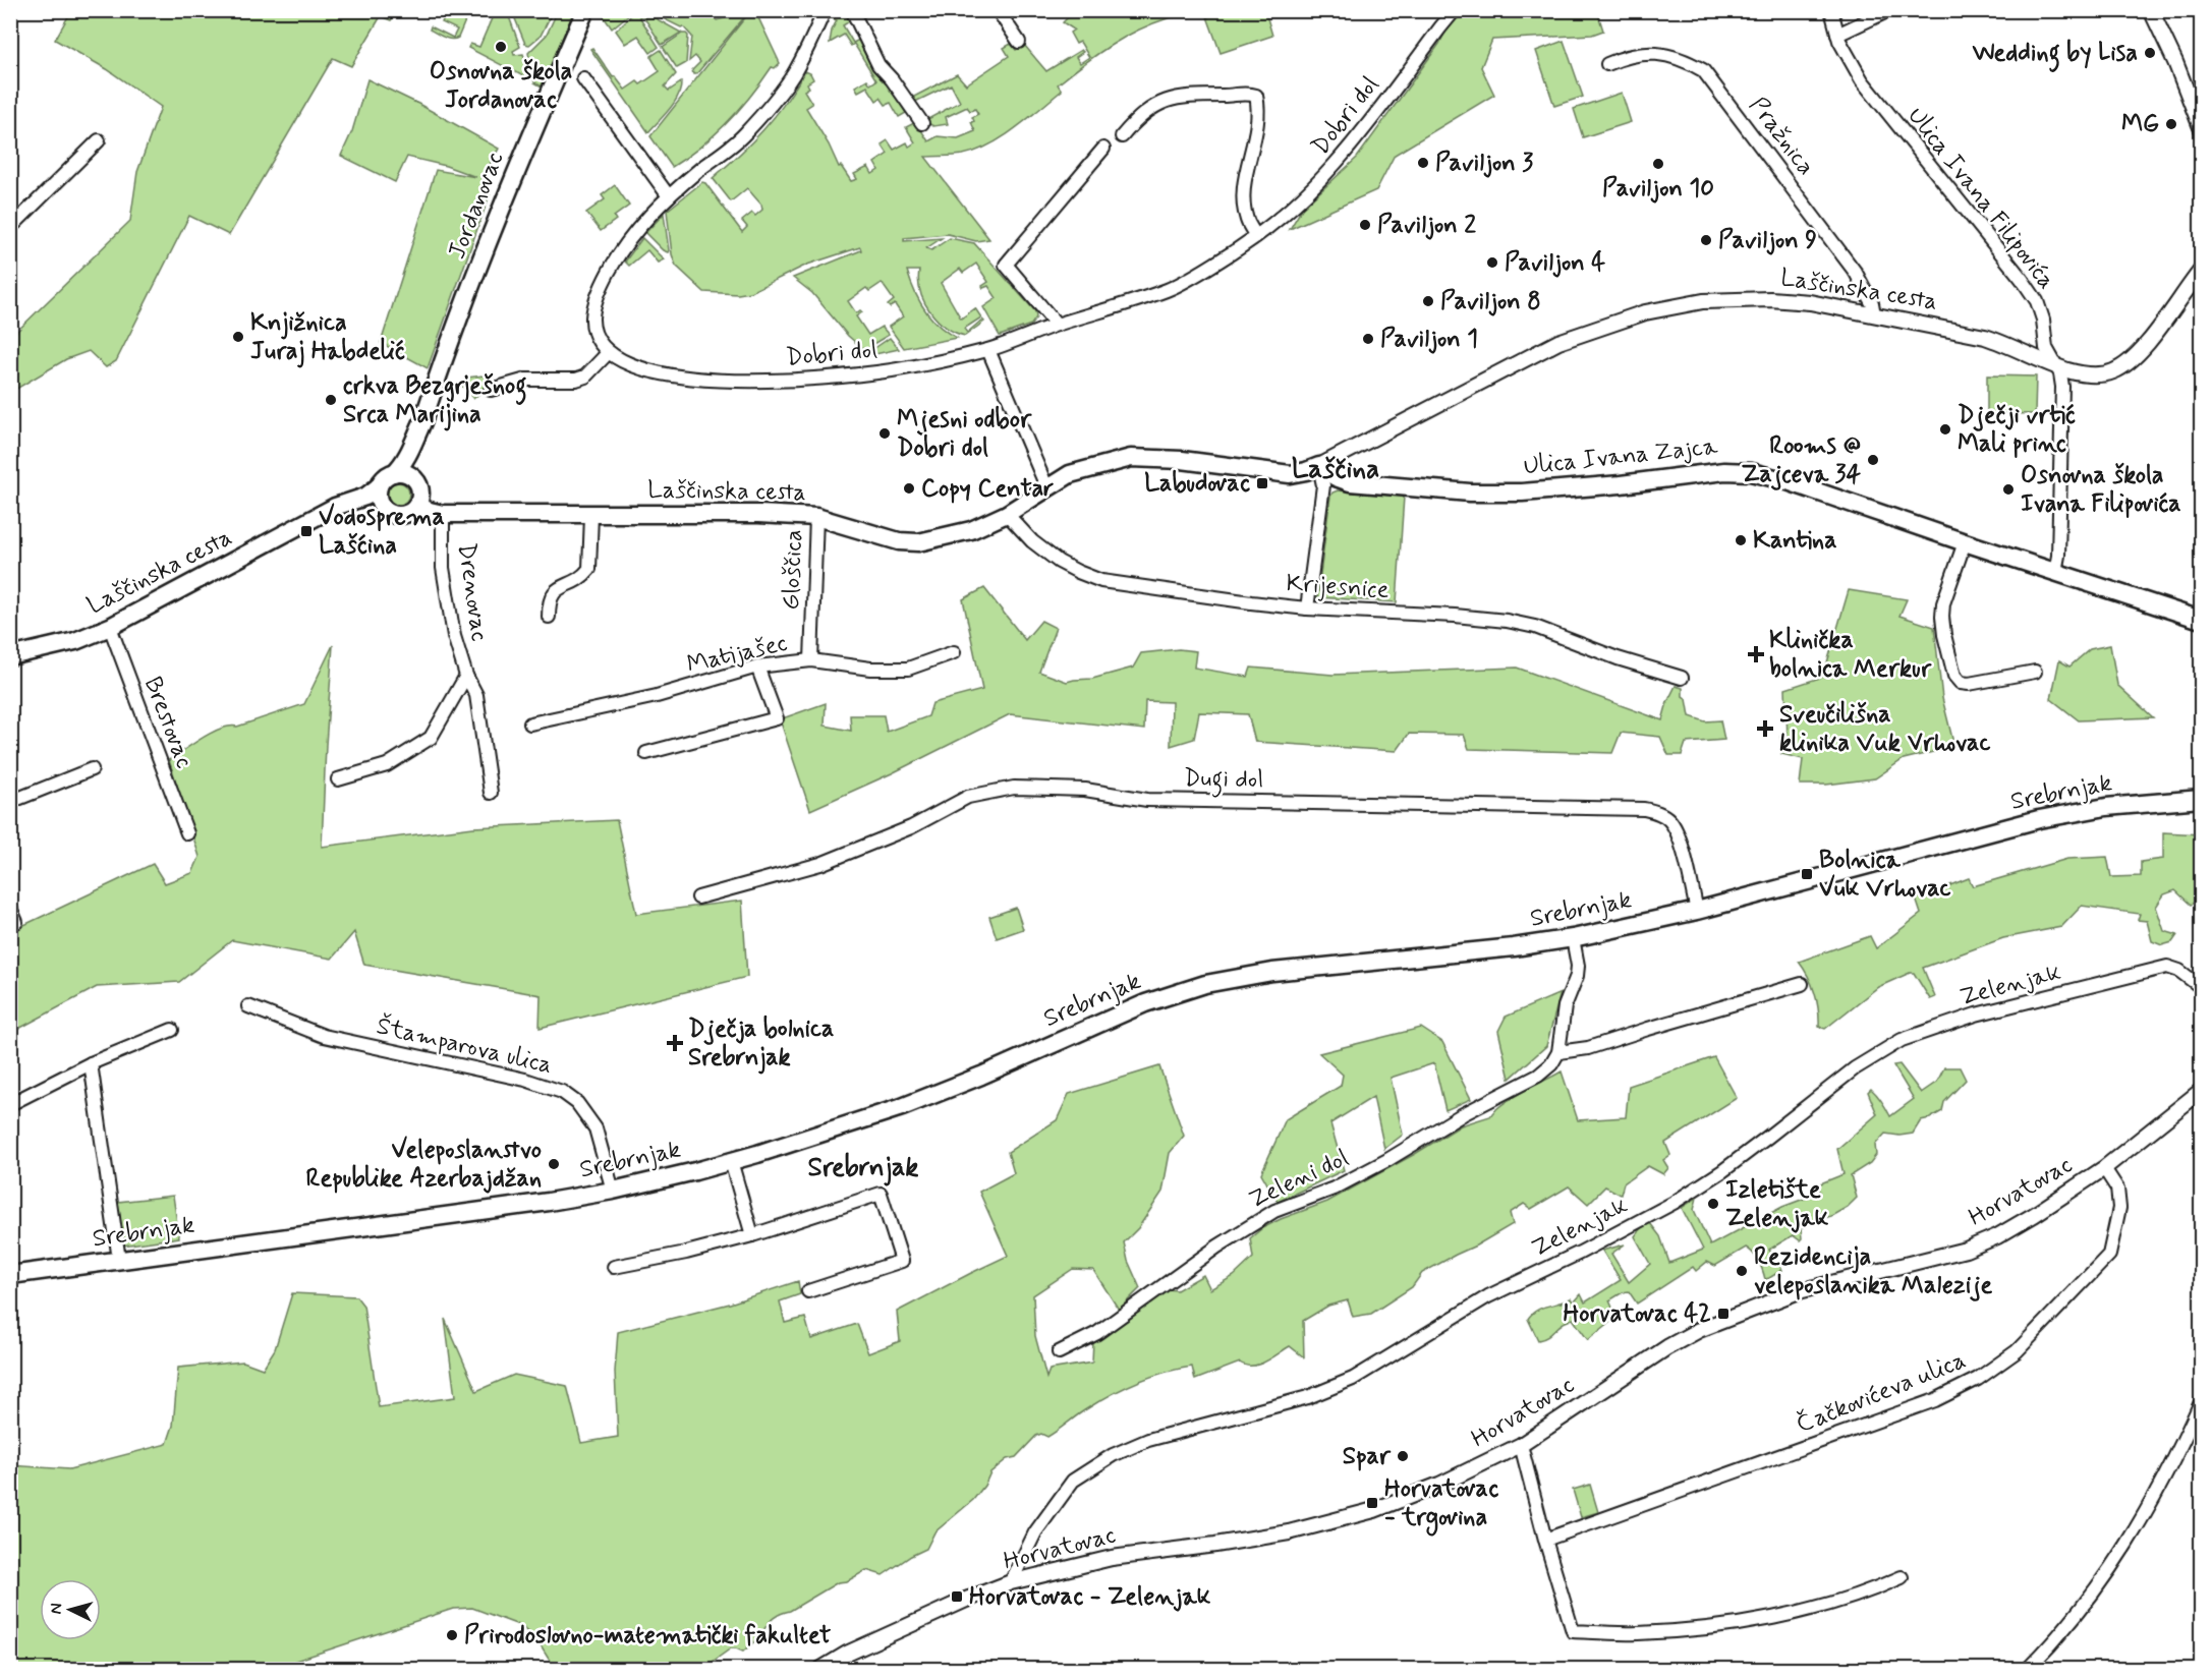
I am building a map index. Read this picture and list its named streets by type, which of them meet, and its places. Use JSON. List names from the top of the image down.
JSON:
{
  "streets": {
    "main road": [
      "Jordanovac",
      "Laščinska cesta",
      "Ulica Ivana Zajca",
      "Srebrnjak"
    ],
    "street": [
      "Dobri dol",
      "Pražnica",
      "Ulica Ivana Filipovića",
      "Gloščica",
      "Krijesnice",
      "Drenovac",
      "Matijašec",
      "Brestovac",
      "Dugi dol",
      "Zelenjak",
      "Štamparova ulica",
      "Zeleni dol",
      "Horvatovac",
      "Čačkovićeva ulica"
    ]
  },
  "crossings": [
    ["Pražnica", "Laščinska cesta"],
    ["Ulica Ivana Filipovića", "Laščinska cesta"],
    ["Ulica Ivana Filipovića", "Ulica Ivana Zajca"],
    ["Jordanovac", "Laščinska cesta"],
    ["Laščinska cesta", "Ulica Ivana Zajca"],
    ["Laščinska cesta", "Gloščica"],
    ["Laščinska cesta", "Krijesnice"],
    ["Laščinska cesta", "Drenovac"],
    ["Laščinska cesta", "Brestovac"],
    ["Gloščica", "Matijašec"],
    ["Dugi dol", "Srebrnjak"],
    ["Srebrnjak", "Štamparova ulica"],
    ["Zelenjak", "Horvatovac"],
    ["Horvatovac", "Čačkovićeva ulica"]
  ],
  "districts": ["Laščina", "Srebrnjak"],
  "places": {
    "other": [
      "Osnovna škola Jordanovac",
      "Wedding by Lisa",
      "MG",
      "Paviljon 3",
      "Paviljon 10",
      "Paviljon 2",
      "Paviljon 9",
      "Paviljon 4",
      "Paviljon 8",
      "Knjižnica Juraj Habdelić",
      "Paviljon 1",
      "crkva Bezgrješnog Srca Marijina",
      "Dječji vrtić Mali princ",
      "Mjesni odbor Dobri dol",
      "Rooms @ Zajceva 34",
      "Copy Centar",
      "Osnovna škola Ivana Filipovića",
      "Kantina",
      "Veleposlanstvo Republike Azerbajdžan",
      "Izletište Zelenjak",
      "Rezidencija veleposlanika Malezije",
      "Spar",
      "Prirodoslovno-matematički fakultet"
    ],
    "transit": [
      "Labudovac",
      "Vodosprema Lašćina",
      "Bolnica Vuk Vrhovac",
      "Horvatovac 42",
      "Horvatovac - trgovina",
      "Horvatovac - Zelenjak"
    ],
    "health": ["Klinička bolnica Merkur", "Sveučilišna klinika Vuk Vrhovac", "Dječja bolnica Srebrnjak"]
  },
  "north": "left"
}
